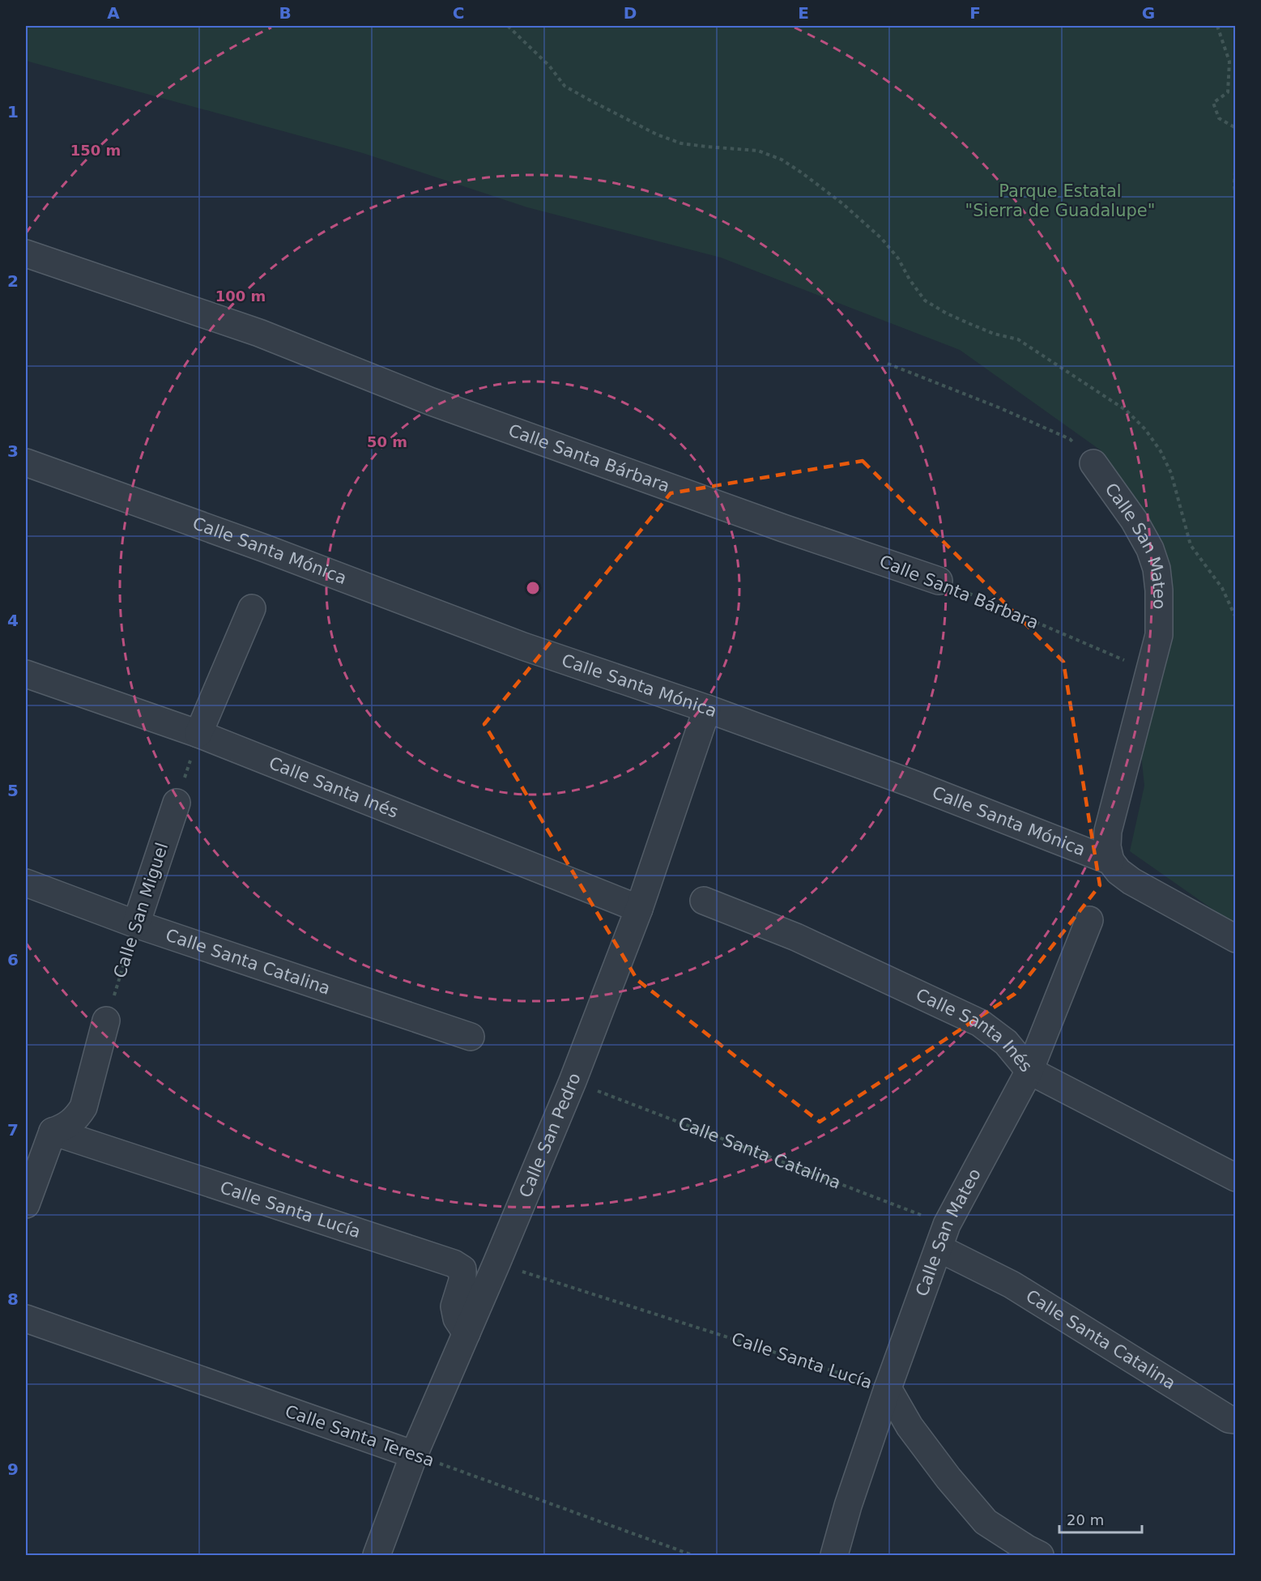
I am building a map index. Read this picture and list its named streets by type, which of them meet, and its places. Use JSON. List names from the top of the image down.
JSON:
{
  "streets": {
    "street": [
      "Calle Santa Bárbara",
      "Calle San Mateo",
      "Calle Santa Mónica",
      "Calle Santa Inés",
      "Calle San Miguel",
      "Calle Santa Catalina",
      "Calle San Pedro",
      "Calle Santa Lucía",
      "Calle Santa Teresa"
    ]
  },
  "crossings": [
    ["Calle Santa Bárbara", "Calle San Mateo"],
    ["Calle San Mateo", "Calle Santa Mónica"],
    ["Calle San Mateo", "Calle Santa Inés"],
    ["Calle San Mateo", "Calle Santa Catalina"],
    ["Calle San Mateo", "Calle Santa Lucía"],
    ["Calle Santa Mónica", "Calle San Pedro"],
    ["Calle Santa Inés", "Calle San Pedro"],
    ["Calle San Miguel", "Calle Santa Catalina"],
    ["Calle Santa Catalina", "Calle San Pedro"],
    ["Calle San Pedro", "Calle Santa Lucía"],
    ["Calle San Pedro", "Calle Santa Teresa"]
  ],
  "parks": ["Parque Estatal \"Sierra de Guadalupe\""],
  "scale_bar": "20 m",
  "grid": {
    "columns": [
      "A",
      "B",
      "C",
      "D",
      "E",
      "F",
      "G"
    ],
    "rows": [
      "1",
      "2",
      "3",
      "4",
      "5",
      "6",
      "7",
      "8",
      "9"
    ]
  },
  "rings": ["150 m", "100 m", "50 m"]
}
